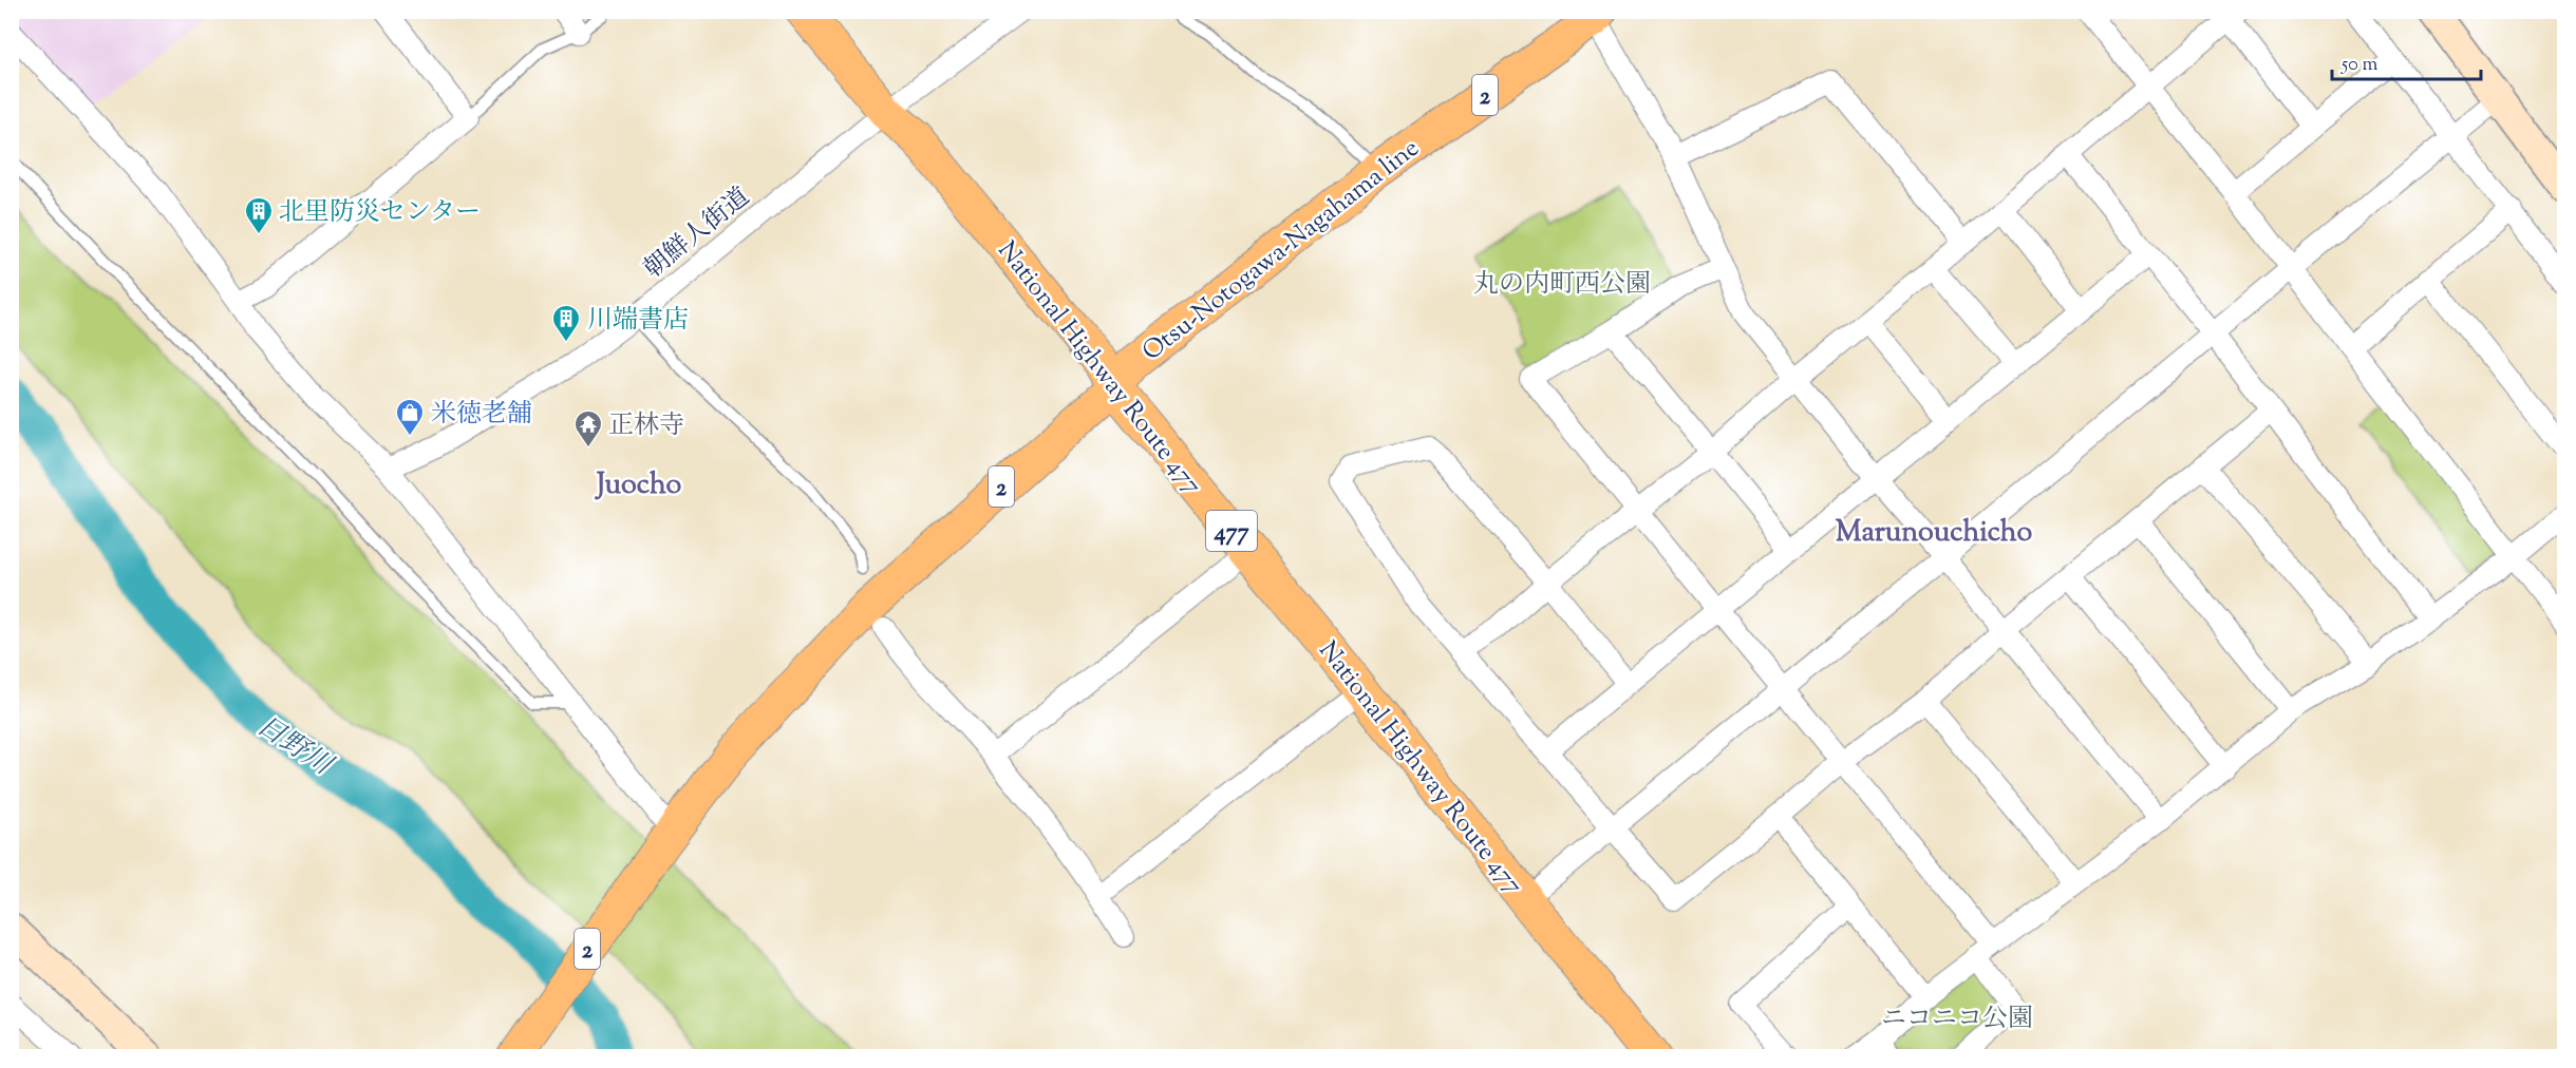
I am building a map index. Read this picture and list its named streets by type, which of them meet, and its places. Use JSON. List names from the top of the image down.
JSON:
{
  "streets": {
    "highway": ["National Highway Route 477", "477"],
    "main road": ["2", "Otsu-Notogawa-Nagahama line"],
    "street": ["朝鮮人街道"]
  },
  "crossings": [
    ["朝鮮人街道", "National Highway Route 477"],
    ["Otsu-Notogawa-Nagahama line", "National Highway Route 477"]
  ],
  "districts": ["Juocho", "Marunouchicho"],
  "water": ["日野川"],
  "parks": ["丸の内町西公園", "ニコニコ公園"],
  "places": {
    "building": ["北里防災センター", "川端書店"],
    "shop": ["米徳老舗"],
    "temple": ["正林寺"]
  },
  "scale_bar": "50 m"
}
